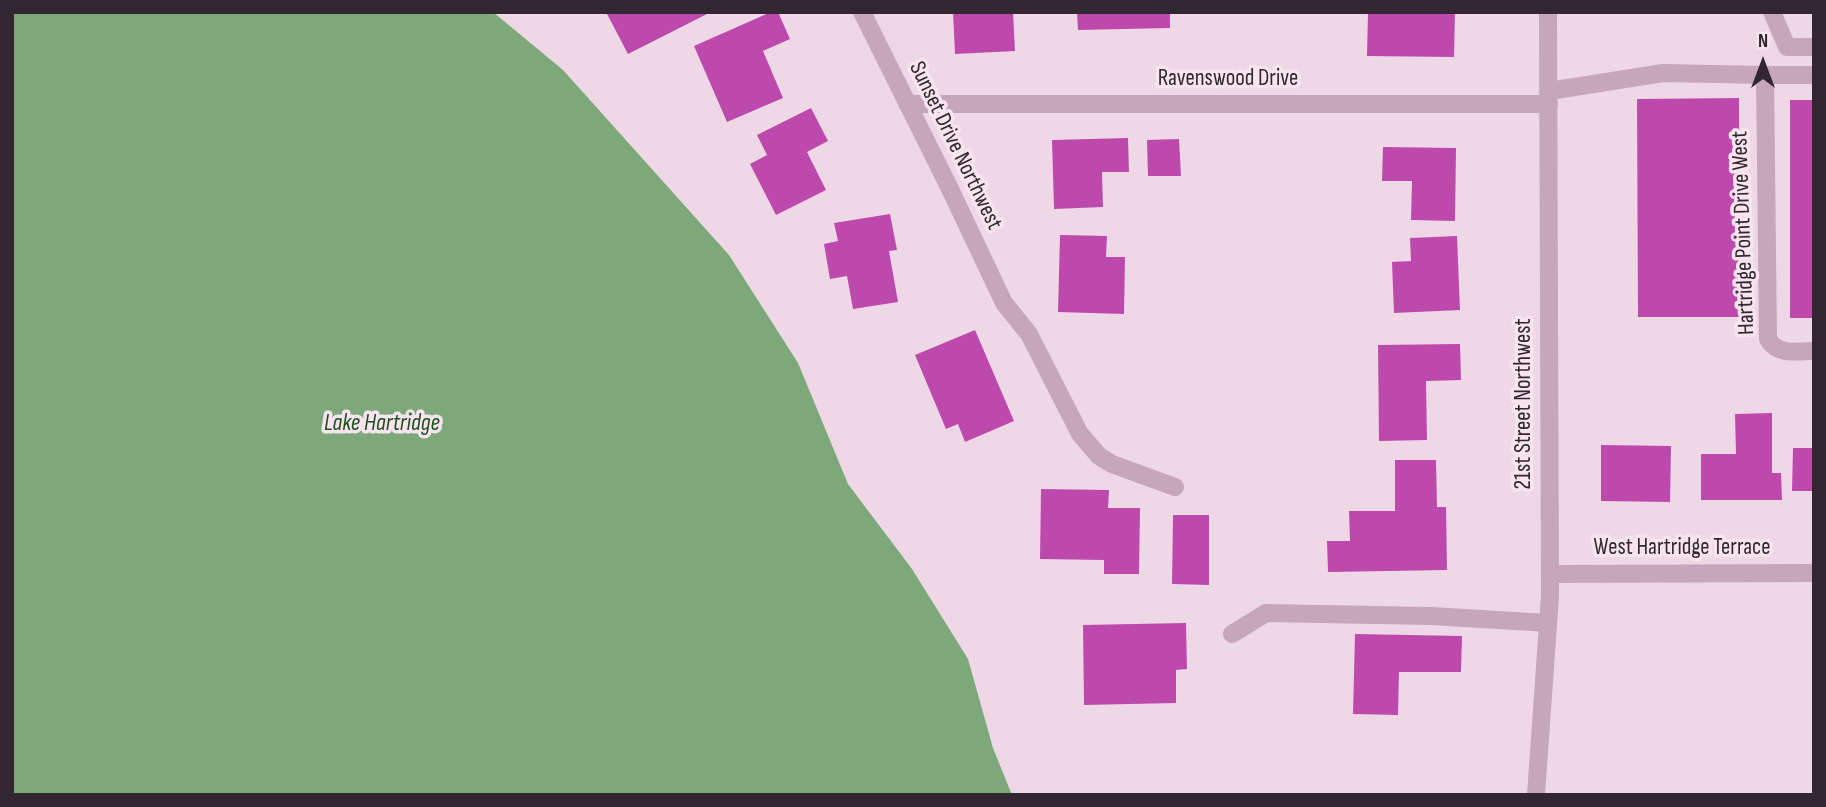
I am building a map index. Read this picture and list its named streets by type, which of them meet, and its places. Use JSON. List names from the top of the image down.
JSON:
{
  "streets": {
    "street": [
      "Ravenswood Drive",
      "Sunset Drive Northwest",
      "Hartridge Point Drive West",
      "21st Street Northwest",
      "West Hartridge Terrace"
    ]
  },
  "crossings": [
    ["Ravenswood Drive", "Sunset Drive Northwest"],
    ["Ravenswood Drive", "21st Street Northwest"],
    ["21st Street Northwest", "West Hartridge Terrace"]
  ],
  "water": ["Lake Hartridge"],
  "north": "top"
}
